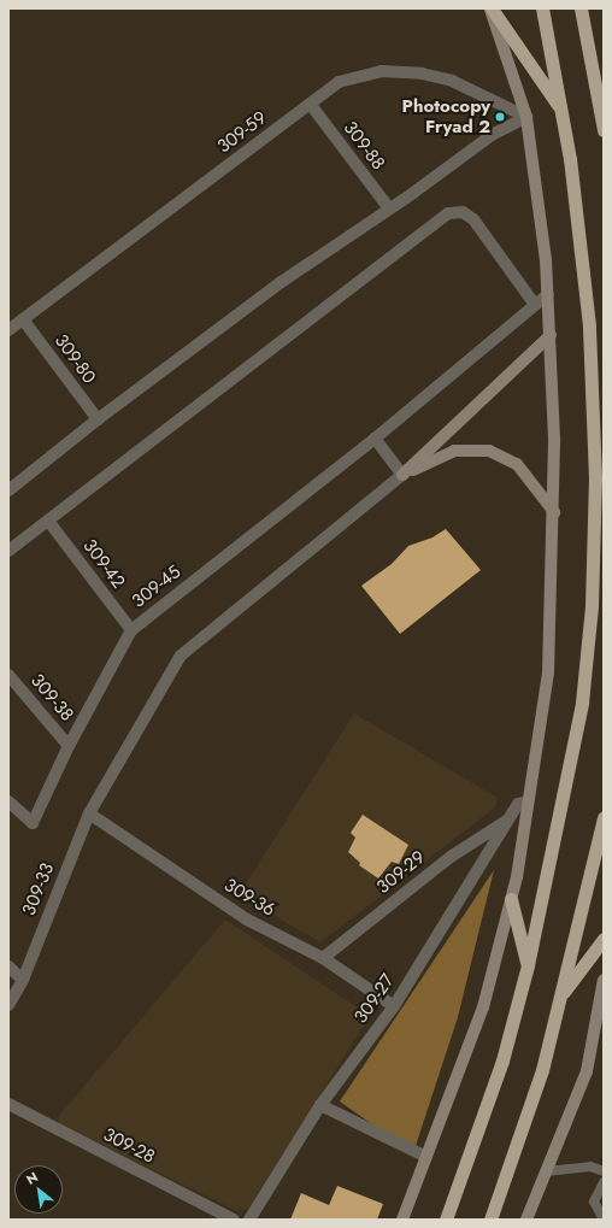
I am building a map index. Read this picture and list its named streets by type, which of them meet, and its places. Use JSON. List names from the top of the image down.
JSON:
{
  "streets": {
    "street": [
      "309-59",
      "309-88",
      "309-80",
      "309-42",
      "309-45",
      "309-38",
      "309-29",
      "309-33",
      "309-36",
      "309-27",
      "309-28"
    ]
  },
  "crossings": [
    ["309-59", "309-88"],
    ["309-59", "309-80"],
    ["309-42", "309-45"],
    ["309-45", "309-38"],
    ["309-29", "309-36"],
    ["309-29", "309-27"],
    ["309-33", "309-36"],
    ["309-36", "309-27"]
  ],
  "places": ["Photocopy Fryad 2"],
  "north": "top left"
}
